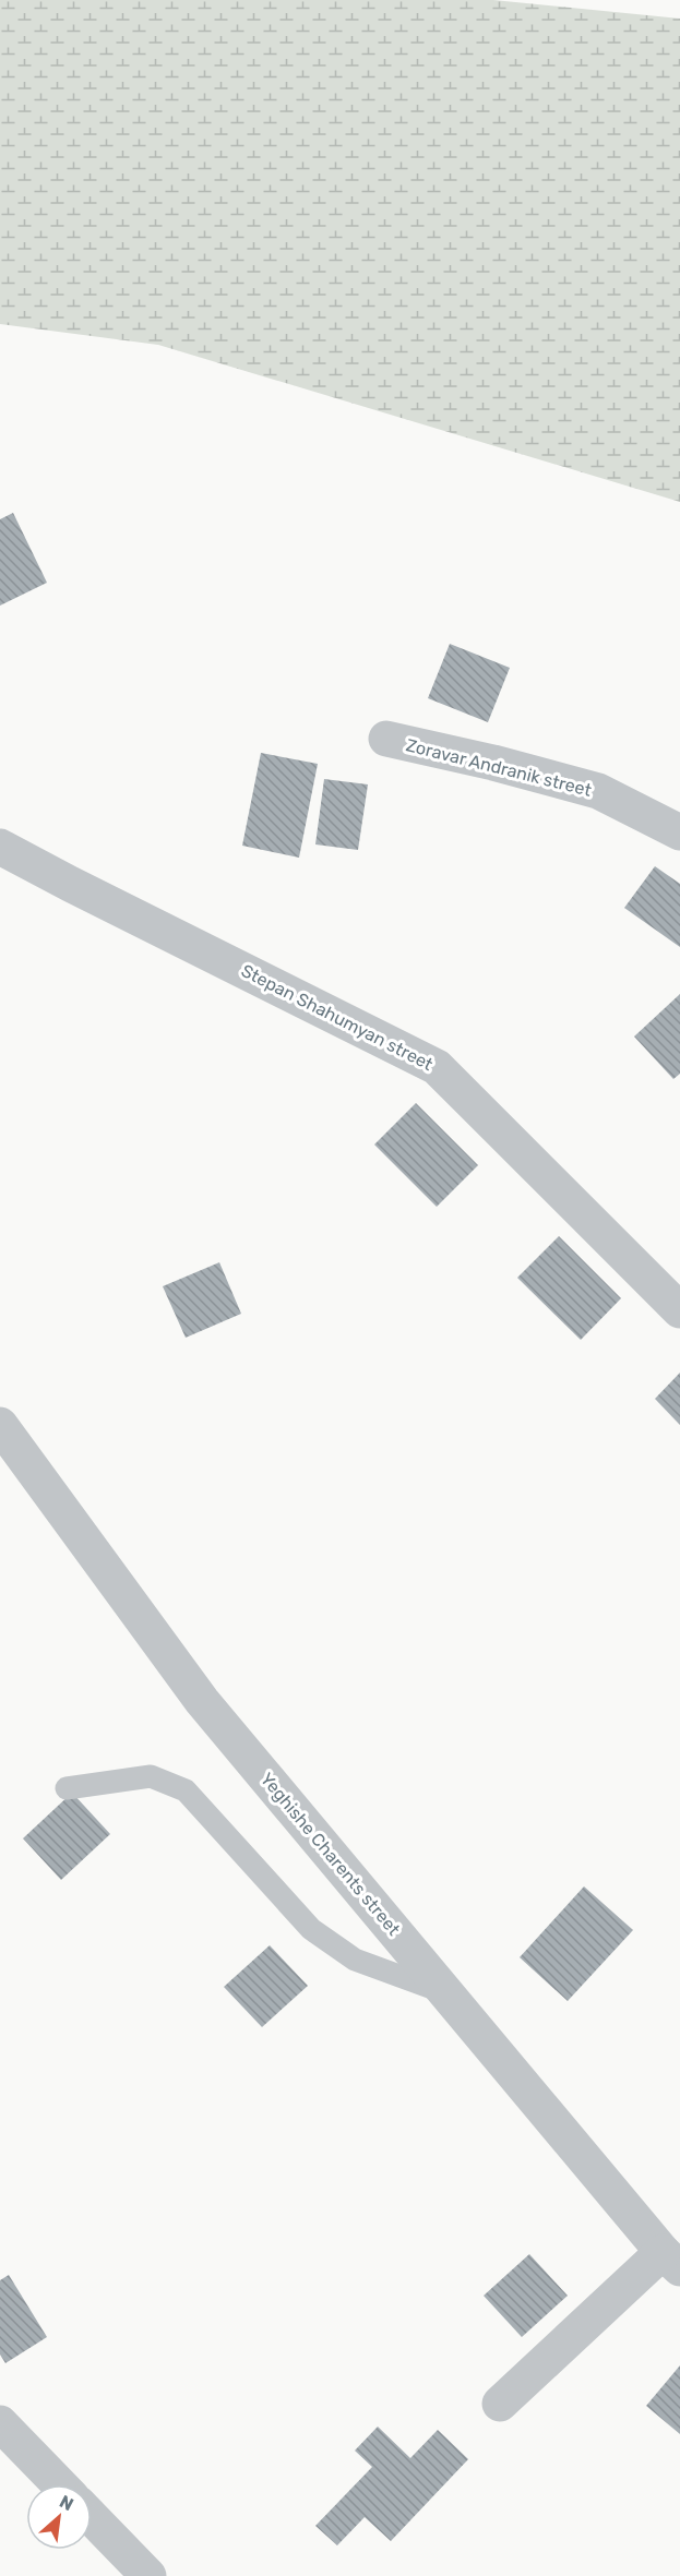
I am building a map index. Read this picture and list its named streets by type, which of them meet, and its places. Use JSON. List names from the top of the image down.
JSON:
{
  "streets": {
    "street": ["Zoravar Andranik street", "Stepan Shahumyan street", "Yeghishe Charents street"]
  },
  "north": "top right"
}
